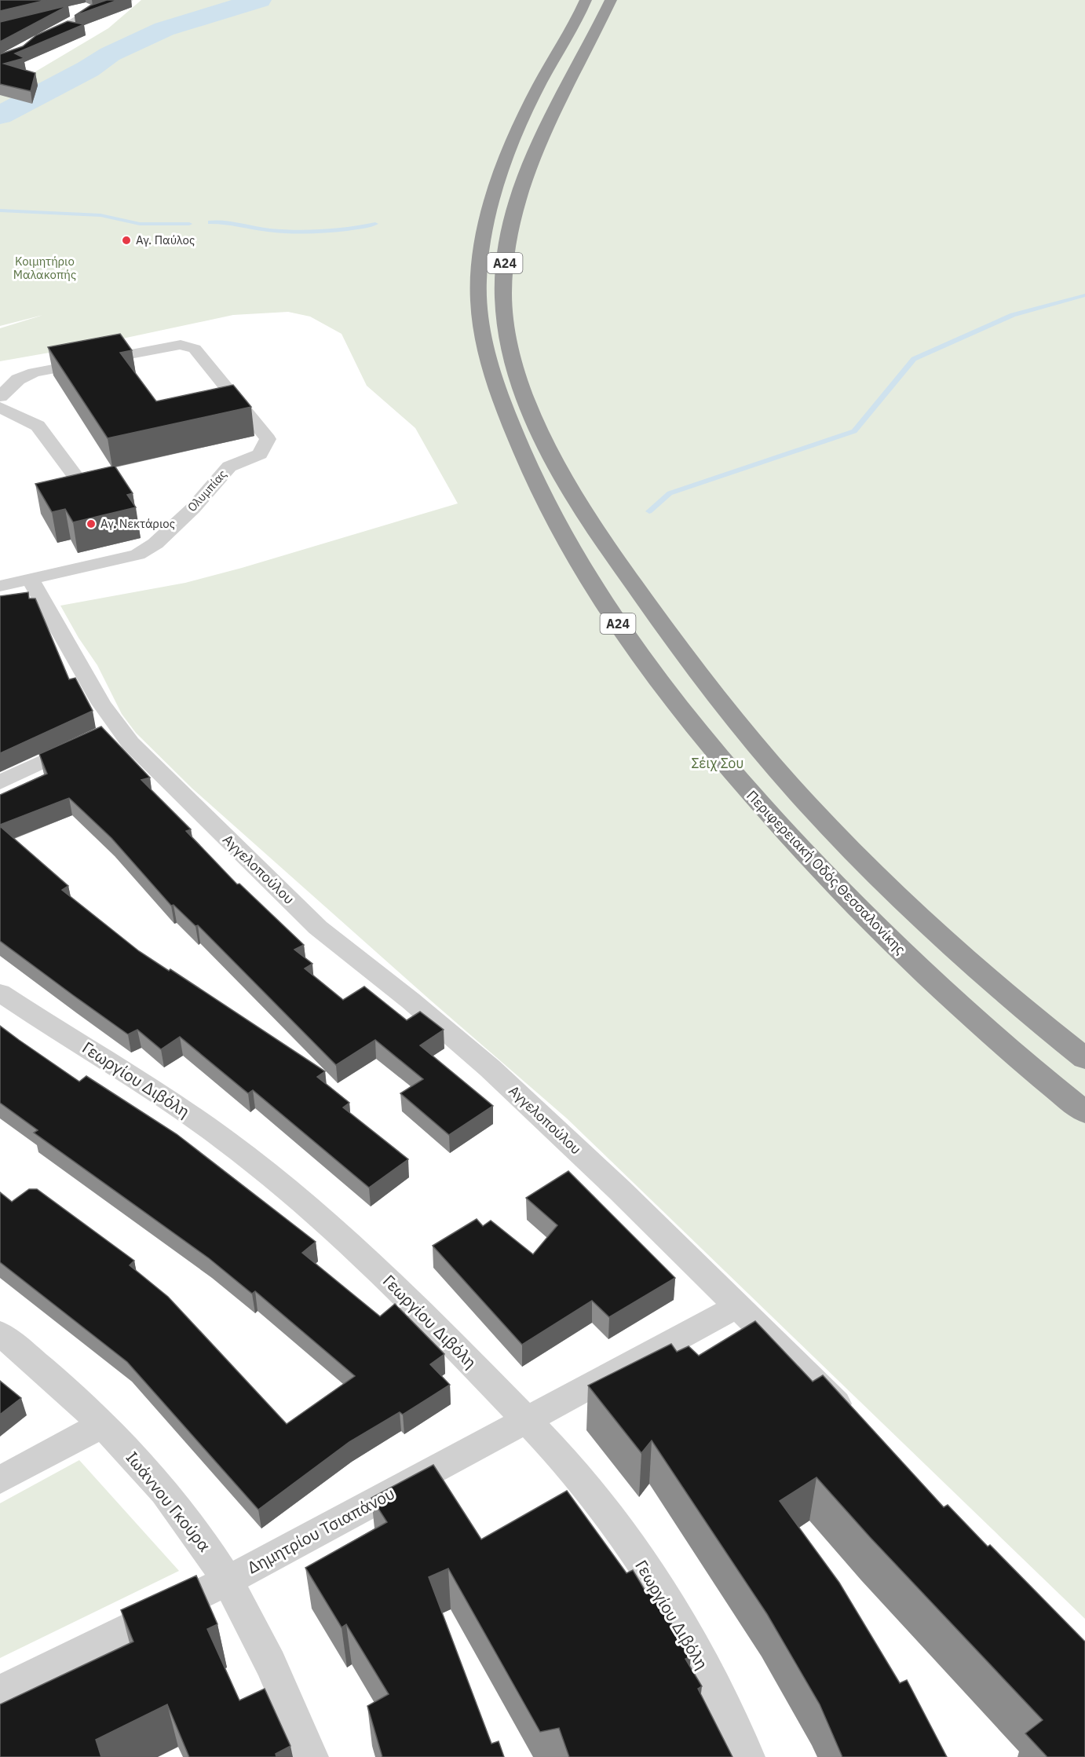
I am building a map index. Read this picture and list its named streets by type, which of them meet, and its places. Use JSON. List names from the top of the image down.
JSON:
{
  "streets": {
    "highway": ["Α24", "Περιφερειακή Οδός Θεσσαλονίκης"],
    "street": [
      "Ολυμπίας",
      "Αγγελοπούλου",
      "Γεωργίου Διβόλη",
      "Ιωάννου Γκούρα",
      "Δημητρίου Τσιαπάνου"
    ]
  },
  "crossings": [
    ["Ολυμπίας", "Αγγελοπούλου"],
    ["Αγγελοπούλου", "Δημητρίου Τσιαπάνου"],
    ["Γεωργίου Διβόλη", "Δημητρίου Τσιαπάνου"],
    ["Ιωάννου Γκούρα", "Δημητρίου Τσιαπάνου"]
  ],
  "parks": ["Κοιμητήριο Μαλακοπής", "Σέιχ Σου"],
  "places": ["Αγ. Παύλος", "Αγ. Νεκτάριος"]
}
